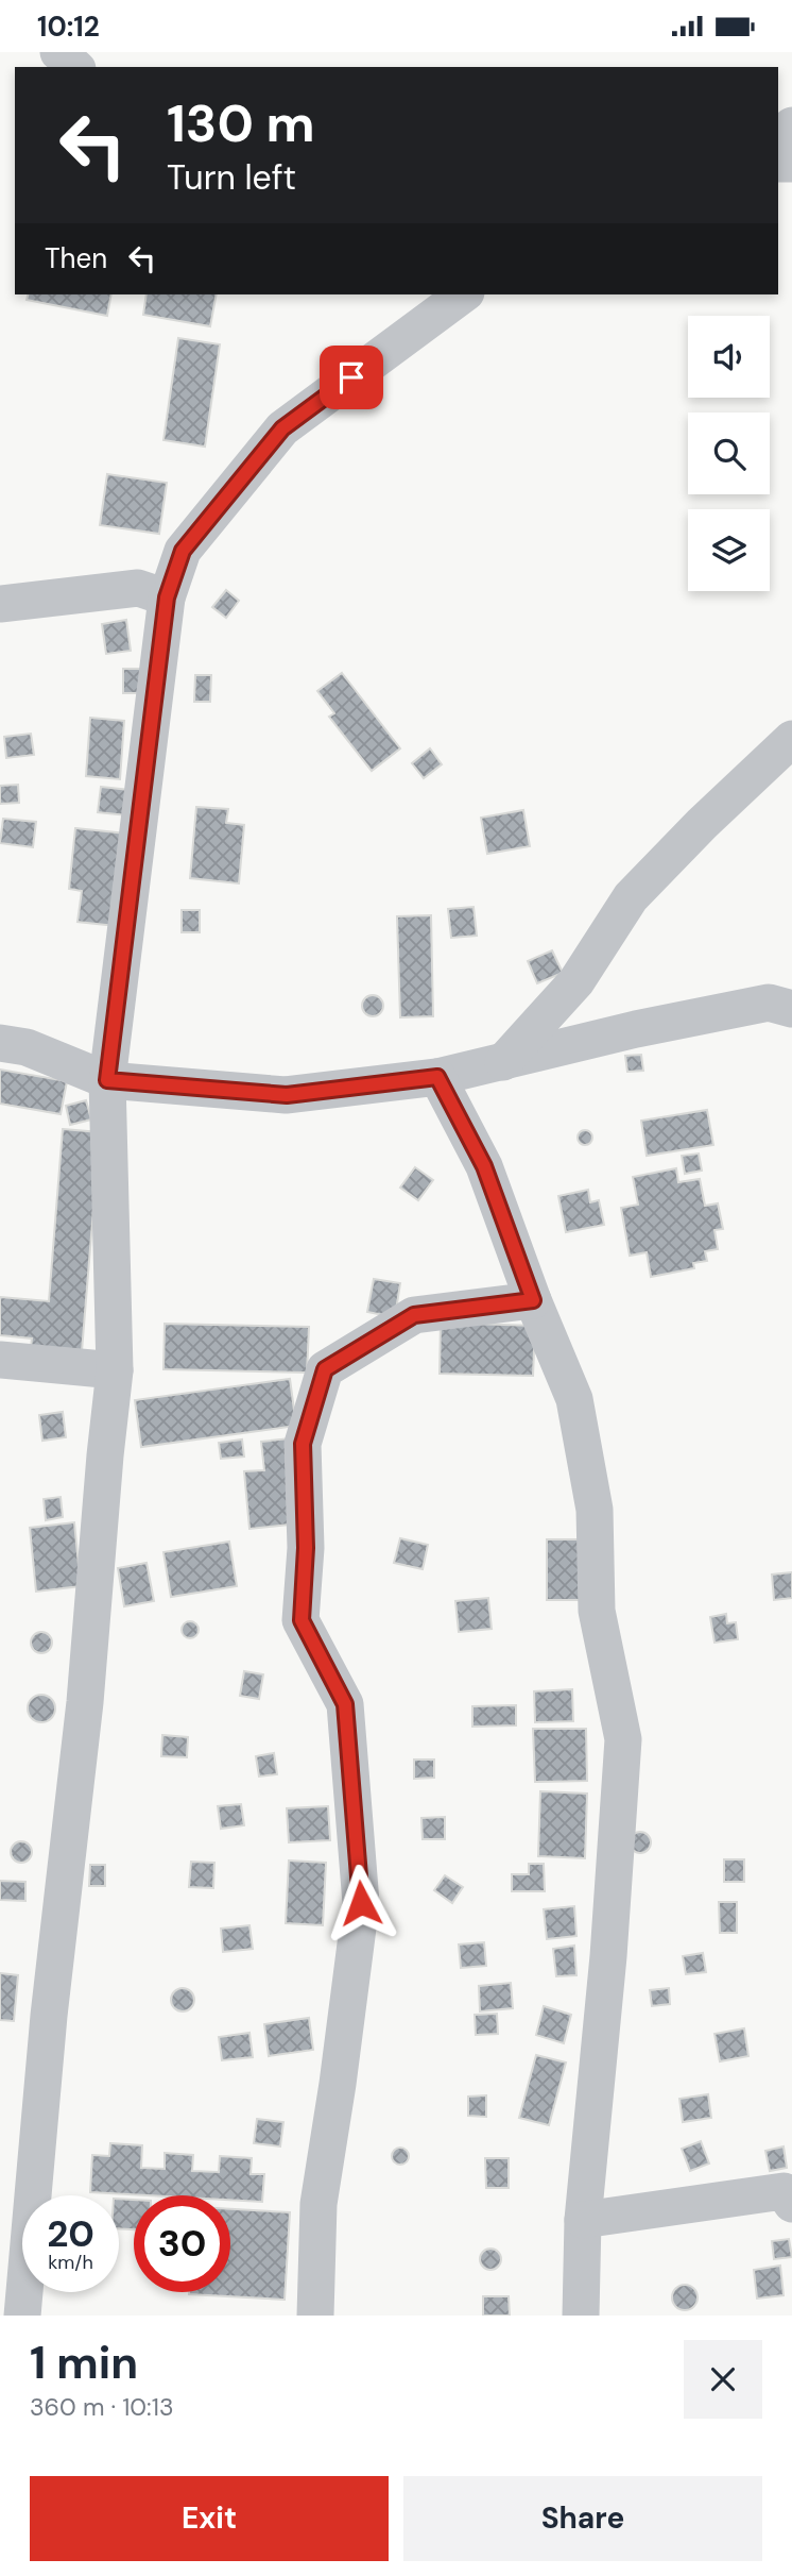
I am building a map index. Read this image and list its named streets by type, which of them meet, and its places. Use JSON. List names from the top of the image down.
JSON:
{
  "page": {
    "status": "10:12",
    "turn": ["130 m", "Turn left"],
    "then": "Then",
    "speed": "20 km/h",
    "limit": "30",
    "heading": ["1 min", "360 m · 10:13"],
    "buttons": ["Exit", "Share"]
  }
}
